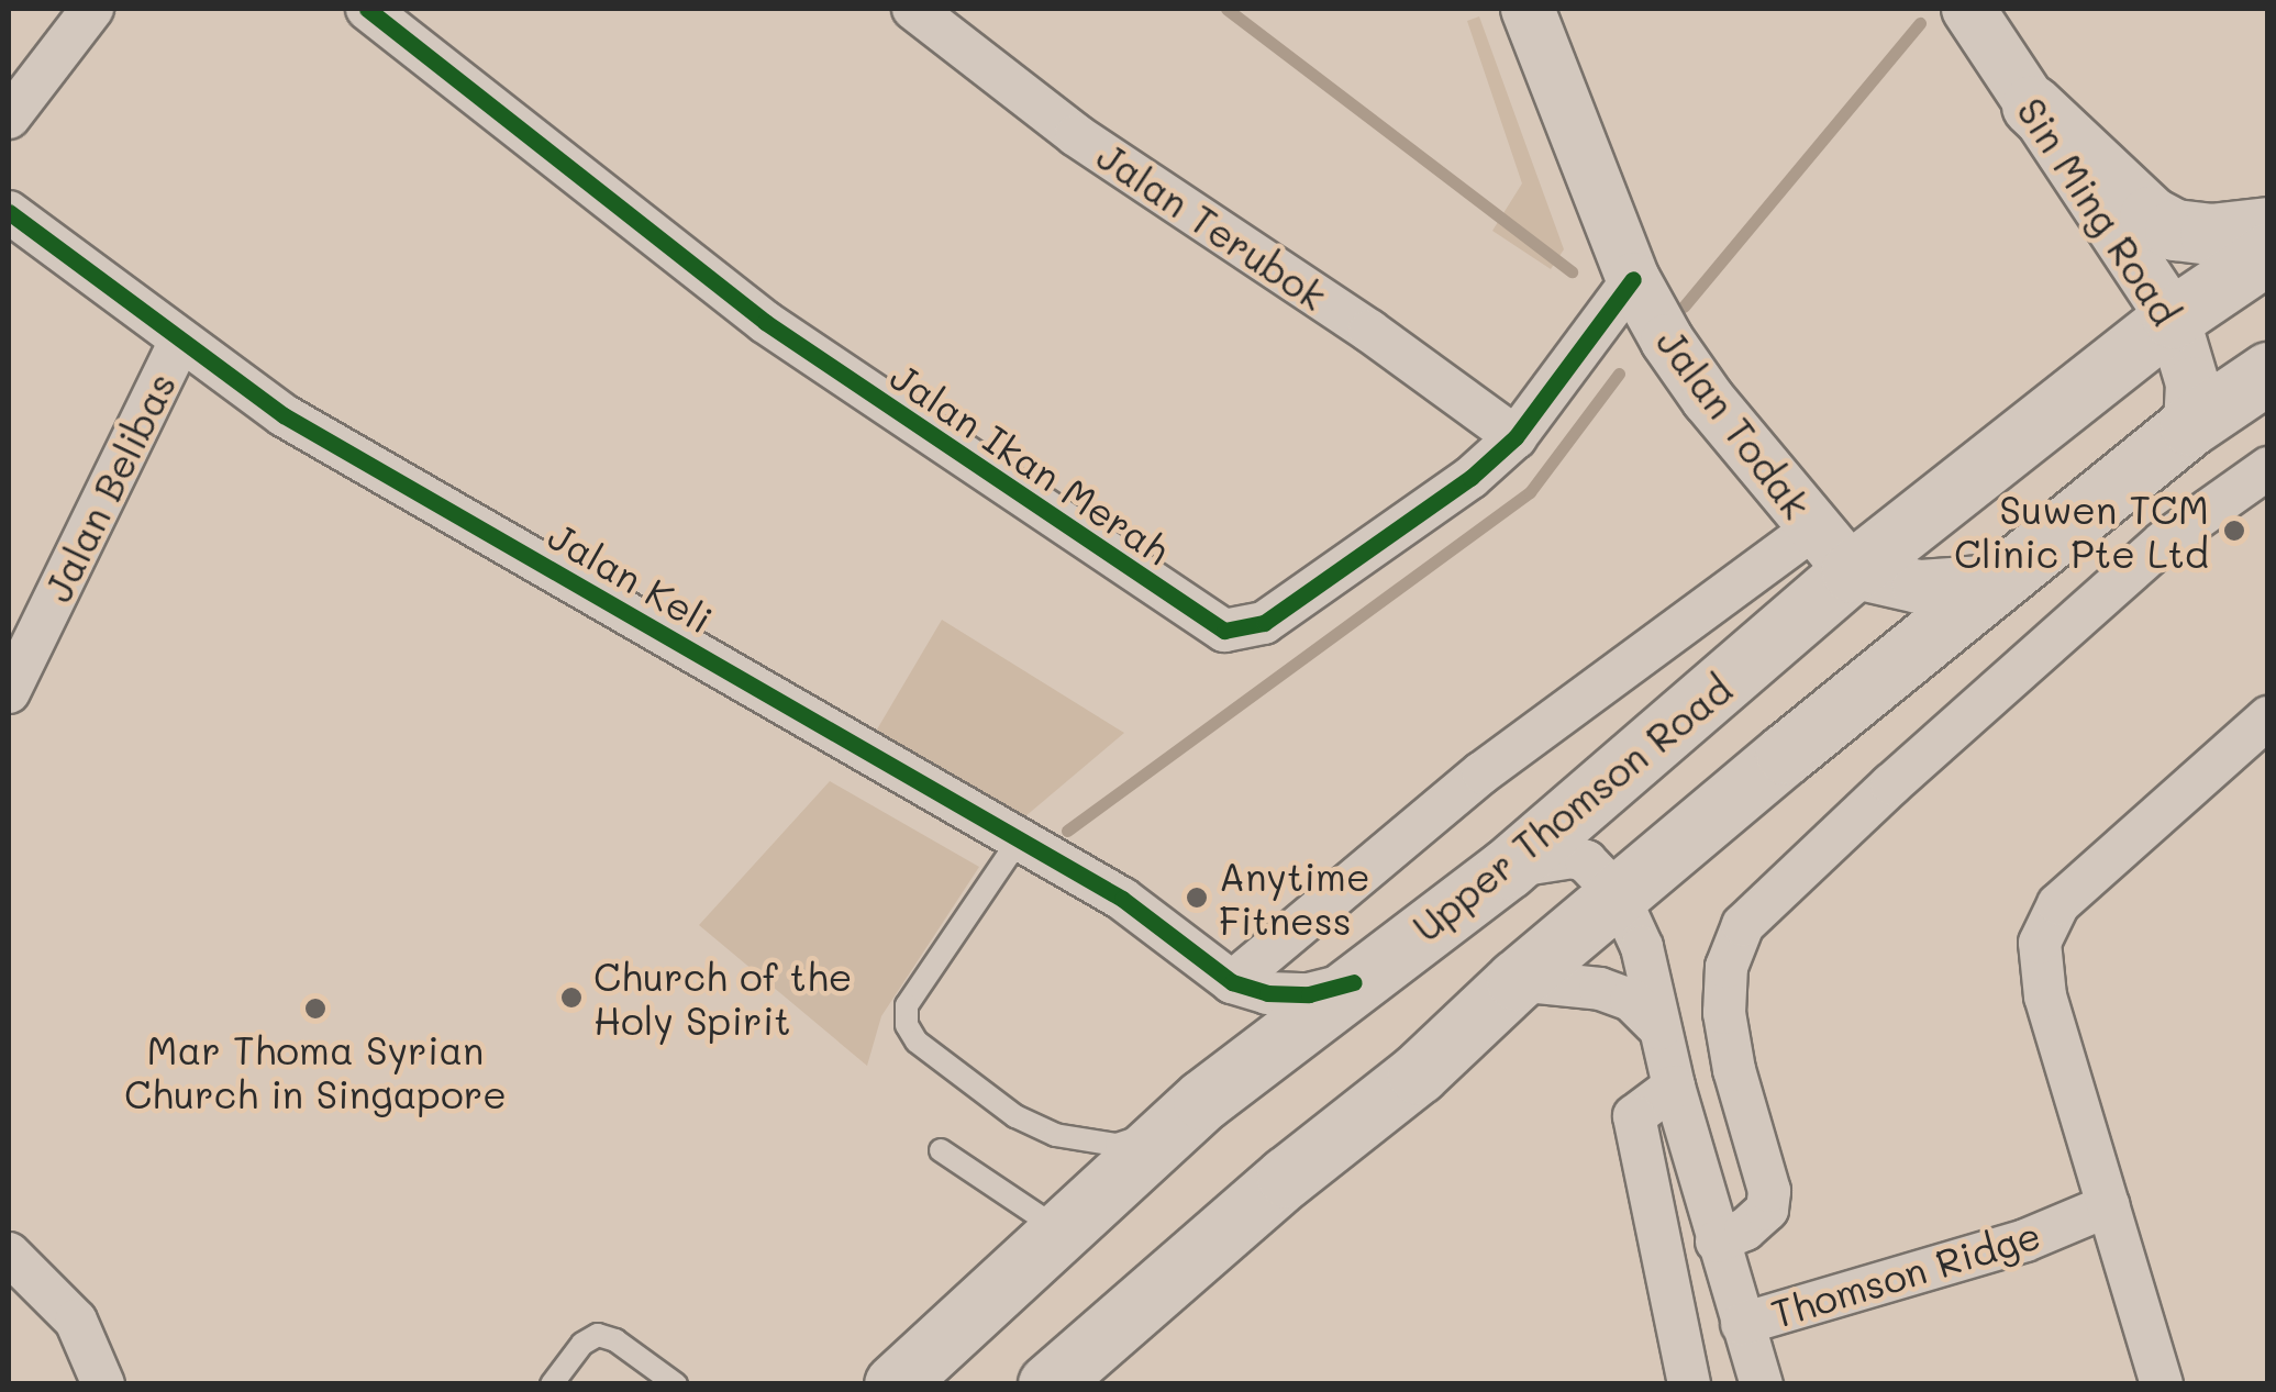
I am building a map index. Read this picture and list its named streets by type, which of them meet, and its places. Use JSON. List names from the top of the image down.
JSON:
{
  "streets": {
    "main road": ["Upper Thomson Road"],
    "street": [
      "Sin Ming Road",
      "Jalan Terubok",
      "Jalan Todak",
      "Jalan Ikan Merah",
      "Jalan Belibas",
      "Jalan Keli",
      "Thomson Ridge"
    ]
  },
  "crossings": [
    ["Sin Ming Road", "Upper Thomson Road"],
    ["Jalan Terubok", "Jalan Ikan Merah"],
    ["Jalan Todak", "Jalan Ikan Merah"],
    ["Jalan Todak", "Upper Thomson Road"],
    ["Jalan Belibas", "Jalan Keli"],
    ["Jalan Keli", "Upper Thomson Road"],
    ["Upper Thomson Road", "Thomson Ridge"]
  ],
  "places": [
    "Suwen TCM Clinic Pte Ltd",
    "Anytime Fitness",
    "Church of the Holy Spirit",
    "Mar Thoma Syrian Church in Singapore"
  ]
}
